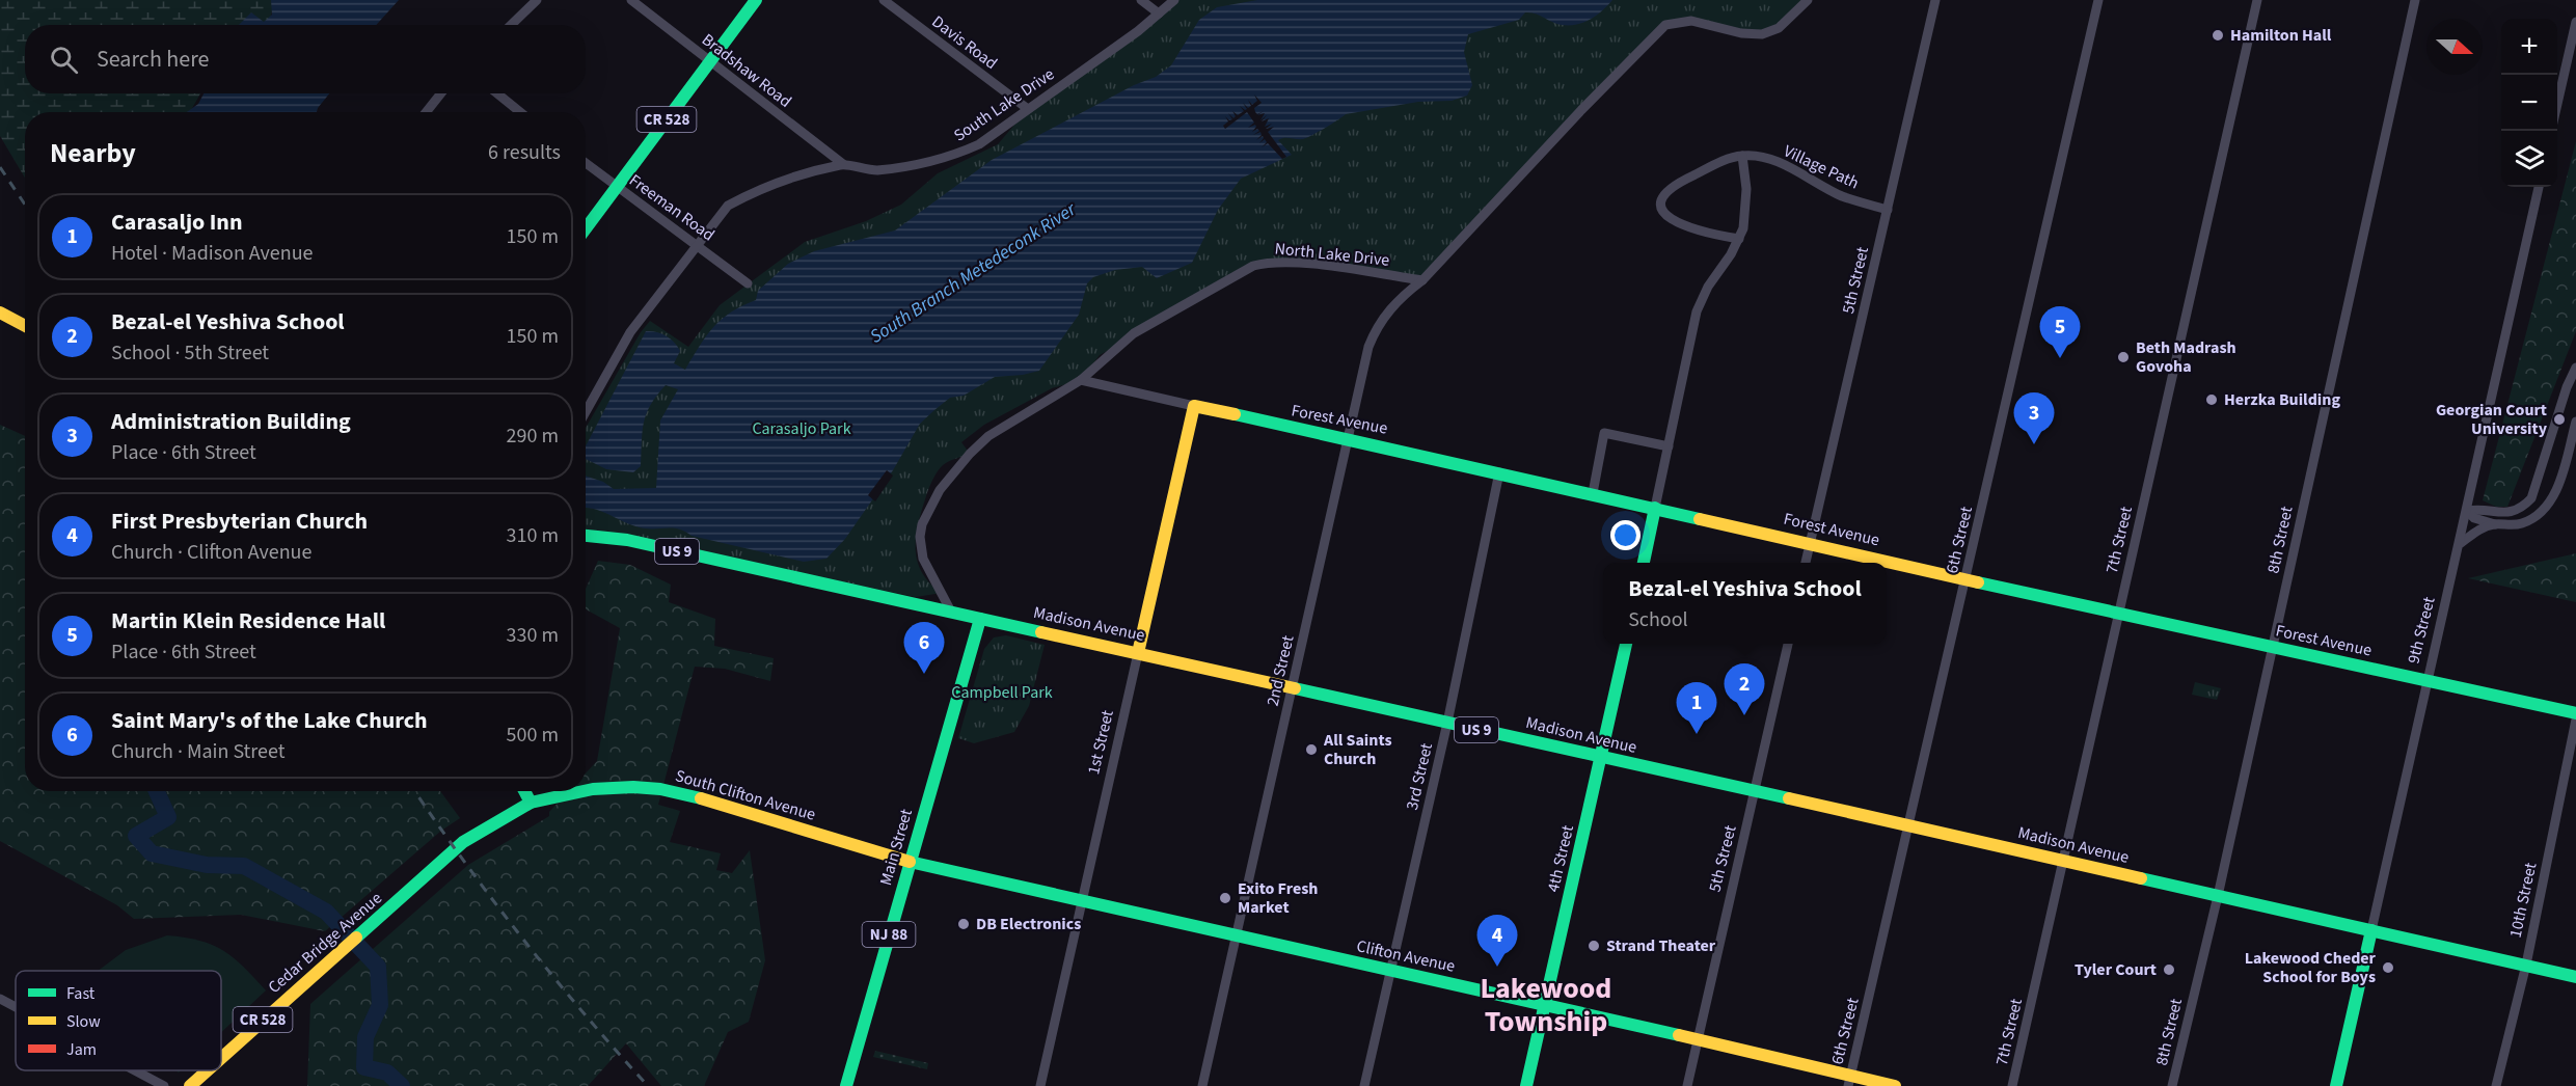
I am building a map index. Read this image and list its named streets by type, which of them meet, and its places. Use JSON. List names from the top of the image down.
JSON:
{
  "streets": {
    "main road": [
      "CR 528",
      "Forest Avenue",
      "US 9",
      "Madison Avenue",
      "9th Street",
      "1st Street",
      "South Clifton Avenue",
      "Main Street",
      "4th Street",
      "NJ 88",
      "Cedar Bridge Avenue",
      "Clifton Avenue"
    ],
    "street": [
      "Davis Road",
      "Bradshaw Road",
      "South Lake Drive",
      "Village Path",
      "Freeman Road",
      "North Lake Drive",
      "5th Street",
      "6th Street",
      "7th Street",
      "8th Street",
      "2nd Street",
      "3rd Street",
      "10th Street"
    ]
  },
  "crossings": [
    ["Davis Road", "South Lake Drive"],
    ["Bradshaw Road", "South Lake Drive"],
    ["Bradshaw Road", "CR 528"],
    ["South Lake Drive", "Freeman Road"],
    ["CR 528", "Freeman Road"],
    ["Village Path", "5th Street"],
    ["North Lake Drive", "Forest Avenue"],
    ["North Lake Drive", "Madison Avenue"],
    ["North Lake Drive", "2nd Street"],
    ["5th Street", "Forest Avenue"],
    ["5th Street", "Madison Avenue"],
    ["5th Street", "Clifton Avenue"],
    ["Forest Avenue", "6th Street"],
    ["Forest Avenue", "7th Street"],
    ["Forest Avenue", "8th Street"],
    ["Forest Avenue", "9th Street"],
    ["Forest Avenue", "2nd Street"],
    ["Forest Avenue", "1st Street"],
    ["Forest Avenue", "3rd Street"],
    ["6th Street", "Madison Avenue"],
    ["6th Street", "Clifton Avenue"],
    ["7th Street", "Madison Avenue"],
    ["8th Street", "Madison Avenue"],
    ["Madison Avenue", "9th Street"],
    ["Madison Avenue", "2nd Street"],
    ["Madison Avenue", "1st Street"],
    ["Madison Avenue", "3rd Street"],
    ["Madison Avenue", "Main Street"],
    ["Madison Avenue", "4th Street"],
    ["Madison Avenue", "10th Street"],
    ["2nd Street", "Clifton Avenue"],
    ["1st Street", "Clifton Avenue"],
    ["3rd Street", "Clifton Avenue"],
    ["South Clifton Avenue", "Main Street"],
    ["South Clifton Avenue", "Cedar Bridge Avenue"],
    ["South Clifton Avenue", "Clifton Avenue"],
    ["Main Street", "Clifton Avenue"],
    ["4th Street", "Clifton Avenue"]
  ],
  "districts": ["Lakewood Township"],
  "water": ["South Branch Metedeconk River"],
  "parks": ["Carasaljo Park", "Campbell Park"],
  "places": [
    "Hamilton Hall",
    "Beth Madrash Govoha",
    "Herzka Building",
    "Georgian Court University",
    "All Saints Church",
    "Exito Fresh Market",
    "DB Electronics",
    "Strand Theater",
    "Lakewood Cheder School for Boys",
    "Tyler Court"
  ],
  "legend": ["Fast", "Slow", "Jam"],
  "north": "right",
  "page": {
    "map_buttons": ["+", "−"],
    "search": "Search here",
    "heading": ["Nearby", "6 results"],
    "list": [
      {
        "mark": "1",
        "name": "Carasaljo Inn",
        "note": "Hotel · Madison Avenue",
        "value": "150 m"
      },
      {
        "mark": "2",
        "name": "Bezal-el Yeshiva School",
        "note": "School · 5th Street",
        "value": "150 m"
      },
      {
        "mark": "3",
        "name": "Administration Building",
        "note": "Place · 6th Street",
        "value": "290 m"
      },
      {
        "mark": "4",
        "name": "First Presbyterian Church",
        "note": "Church · Clifton Avenue",
        "value": "310 m"
      },
      {
        "mark": "5",
        "name": "Martin Klein Residence Hall",
        "note": "Place · 6th Street",
        "value": "330 m"
      },
      {
        "mark": "6",
        "name": "Saint Mary's of the Lake Church",
        "note": "Church · Main Street",
        "value": "500 m"
      }
    ],
    "pins": [
      "5",
      "3",
      "6",
      "2",
      "1",
      "4"
    ],
    "popup": ["Bezal-el Yeshiva School", "School"]
  }
}
